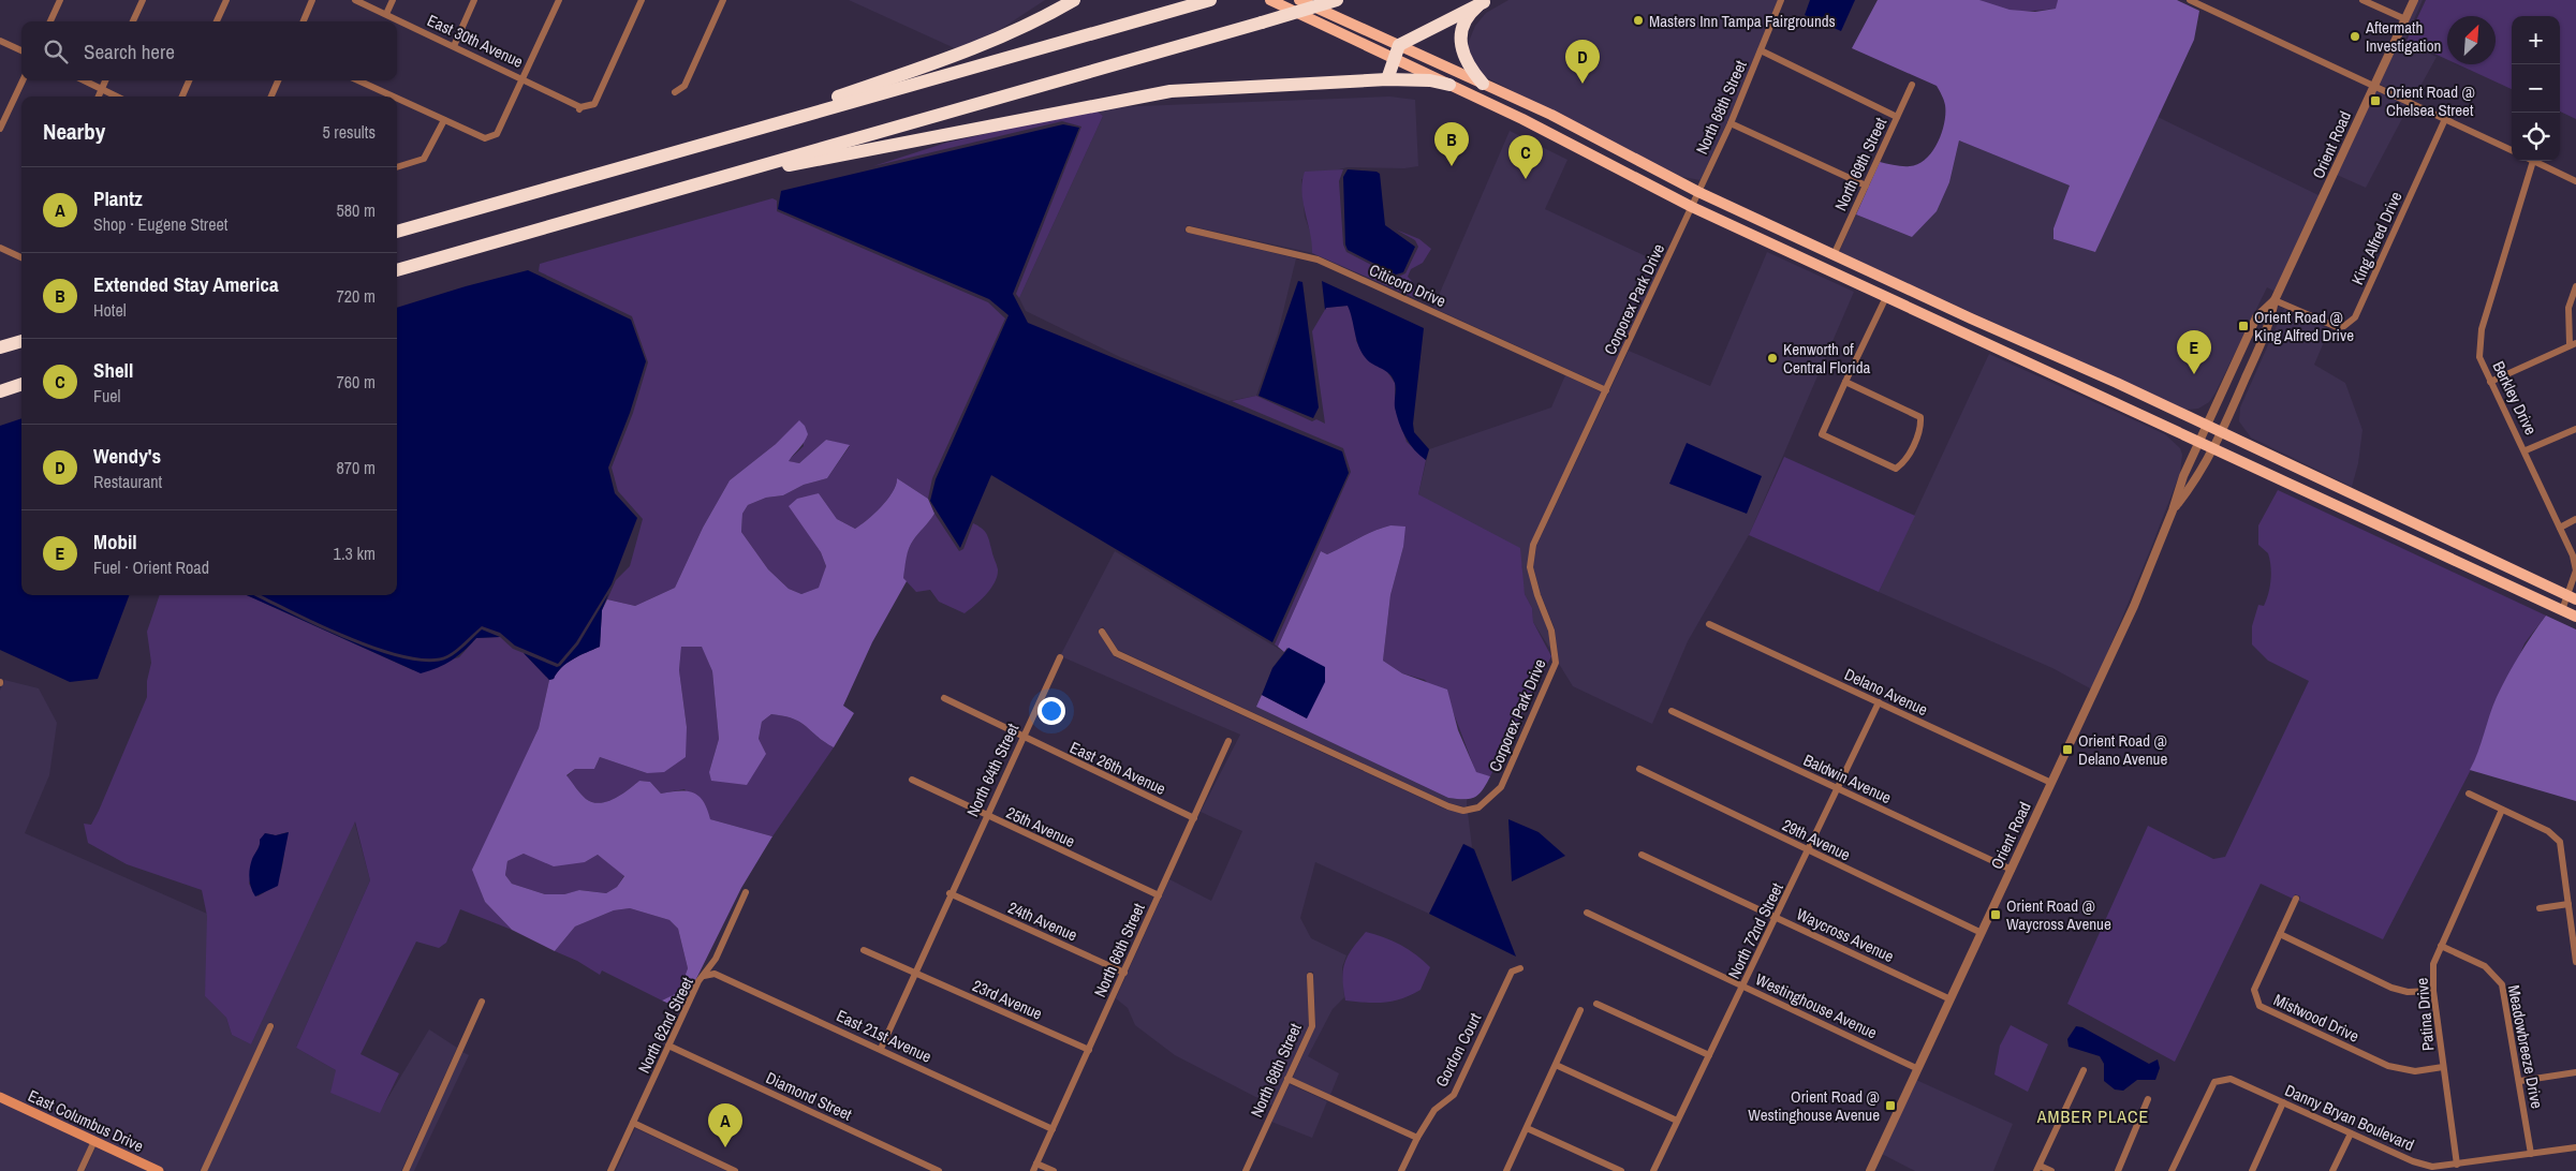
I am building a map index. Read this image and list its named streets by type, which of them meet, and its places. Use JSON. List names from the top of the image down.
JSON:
{
  "streets": {
    "main road": ["East Columbus Drive"],
    "street": [
      "East 30th Avenue",
      "North 68th Street",
      "Orient Road",
      "North 69th Street",
      "King Alfred Drive",
      "Citicorp Drive",
      "Corporex Park Drive",
      "Berkley Drive",
      "Delano Avenue",
      "East 26th Avenue",
      "North 64th Street",
      "Baldwin Avenue",
      "25th Avenue",
      "29th Avenue",
      "24th Avenue",
      "North 72nd Street",
      "Waycross Avenue",
      "North 66th Street",
      "23rd Avenue",
      "Westinghouse Avenue",
      "Patina Drive",
      "Mistwood Drive",
      "North 62nd Street",
      "East 21st Avenue",
      "Meadowbreeze Drive",
      "Gordon Court",
      "Diamond Street",
      "Danny Bryan Boulevard"
    ]
  },
  "crossings": [
    ["North 68th Street", "Corporex Park Drive"],
    ["Orient Road", "King Alfred Drive"],
    ["Orient Road", "Delano Avenue"],
    ["Orient Road", "Baldwin Avenue"],
    ["Orient Road", "29th Avenue"],
    ["Orient Road", "Waycross Avenue"],
    ["Orient Road", "Westinghouse Avenue"],
    ["Citicorp Drive", "Corporex Park Drive"],
    ["Delano Avenue", "North 72nd Street"],
    ["East 26th Avenue", "North 64th Street"],
    ["East 26th Avenue", "North 66th Street"],
    ["North 64th Street", "25th Avenue"],
    ["North 64th Street", "24th Avenue"],
    ["North 64th Street", "23rd Avenue"],
    ["North 64th Street", "East 21st Avenue"],
    ["Baldwin Avenue", "North 72nd Street"],
    ["25th Avenue", "North 66th Street"],
    ["29th Avenue", "North 72nd Street"],
    ["24th Avenue", "North 66th Street"],
    ["North 72nd Street", "Waycross Avenue"],
    ["North 72nd Street", "Westinghouse Avenue"],
    ["North 66th Street", "23rd Avenue"],
    ["North 66th Street", "East 21st Avenue"],
    ["Patina Drive", "Mistwood Drive"],
    ["Patina Drive", "Meadowbreeze Drive"],
    ["Patina Drive", "Danny Bryan Boulevard"],
    ["North 62nd Street", "East 21st Avenue"],
    ["North 62nd Street", "Diamond Street"],
    ["Meadowbreeze Drive", "Danny Bryan Boulevard"]
  ],
  "districts": ["AMBER PLACE"],
  "places": {
    "other": ["Masters Inn Tampa Fairgrounds", "Aftermath Investigation", "Kenworth of Central Florida"],
    "transit": [
      "Orient Road @ Chelsea Street",
      "Orient Road @ King Alfred Drive",
      "Orient Road @ Delano Avenue",
      "Orient Road @ Waycross Avenue",
      "Orient Road @ Westinghouse Avenue"
    ]
  },
  "north": "top right",
  "page": {
    "map_buttons": ["+", "−"],
    "search": "Search here",
    "pins": [
      "D",
      "B",
      "C",
      "E",
      "A"
    ],
    "heading": ["Nearby", "5 results"],
    "list": [
      {
        "mark": "A",
        "name": "Plantz",
        "note": "Shop · Eugene Street",
        "value": "580 m"
      },
      {
        "mark": "B",
        "name": "Extended Stay America",
        "note": "Hotel",
        "value": "720 m"
      },
      {
        "mark": "C",
        "name": "Shell",
        "note": "Fuel",
        "value": "760 m"
      },
      {
        "mark": "D",
        "name": "Wendy's",
        "note": "Restaurant",
        "value": "870 m"
      },
      {
        "mark": "E",
        "name": "Mobil",
        "note": "Fuel · Orient Road",
        "value": "1.3 km"
      }
    ]
  }
}
